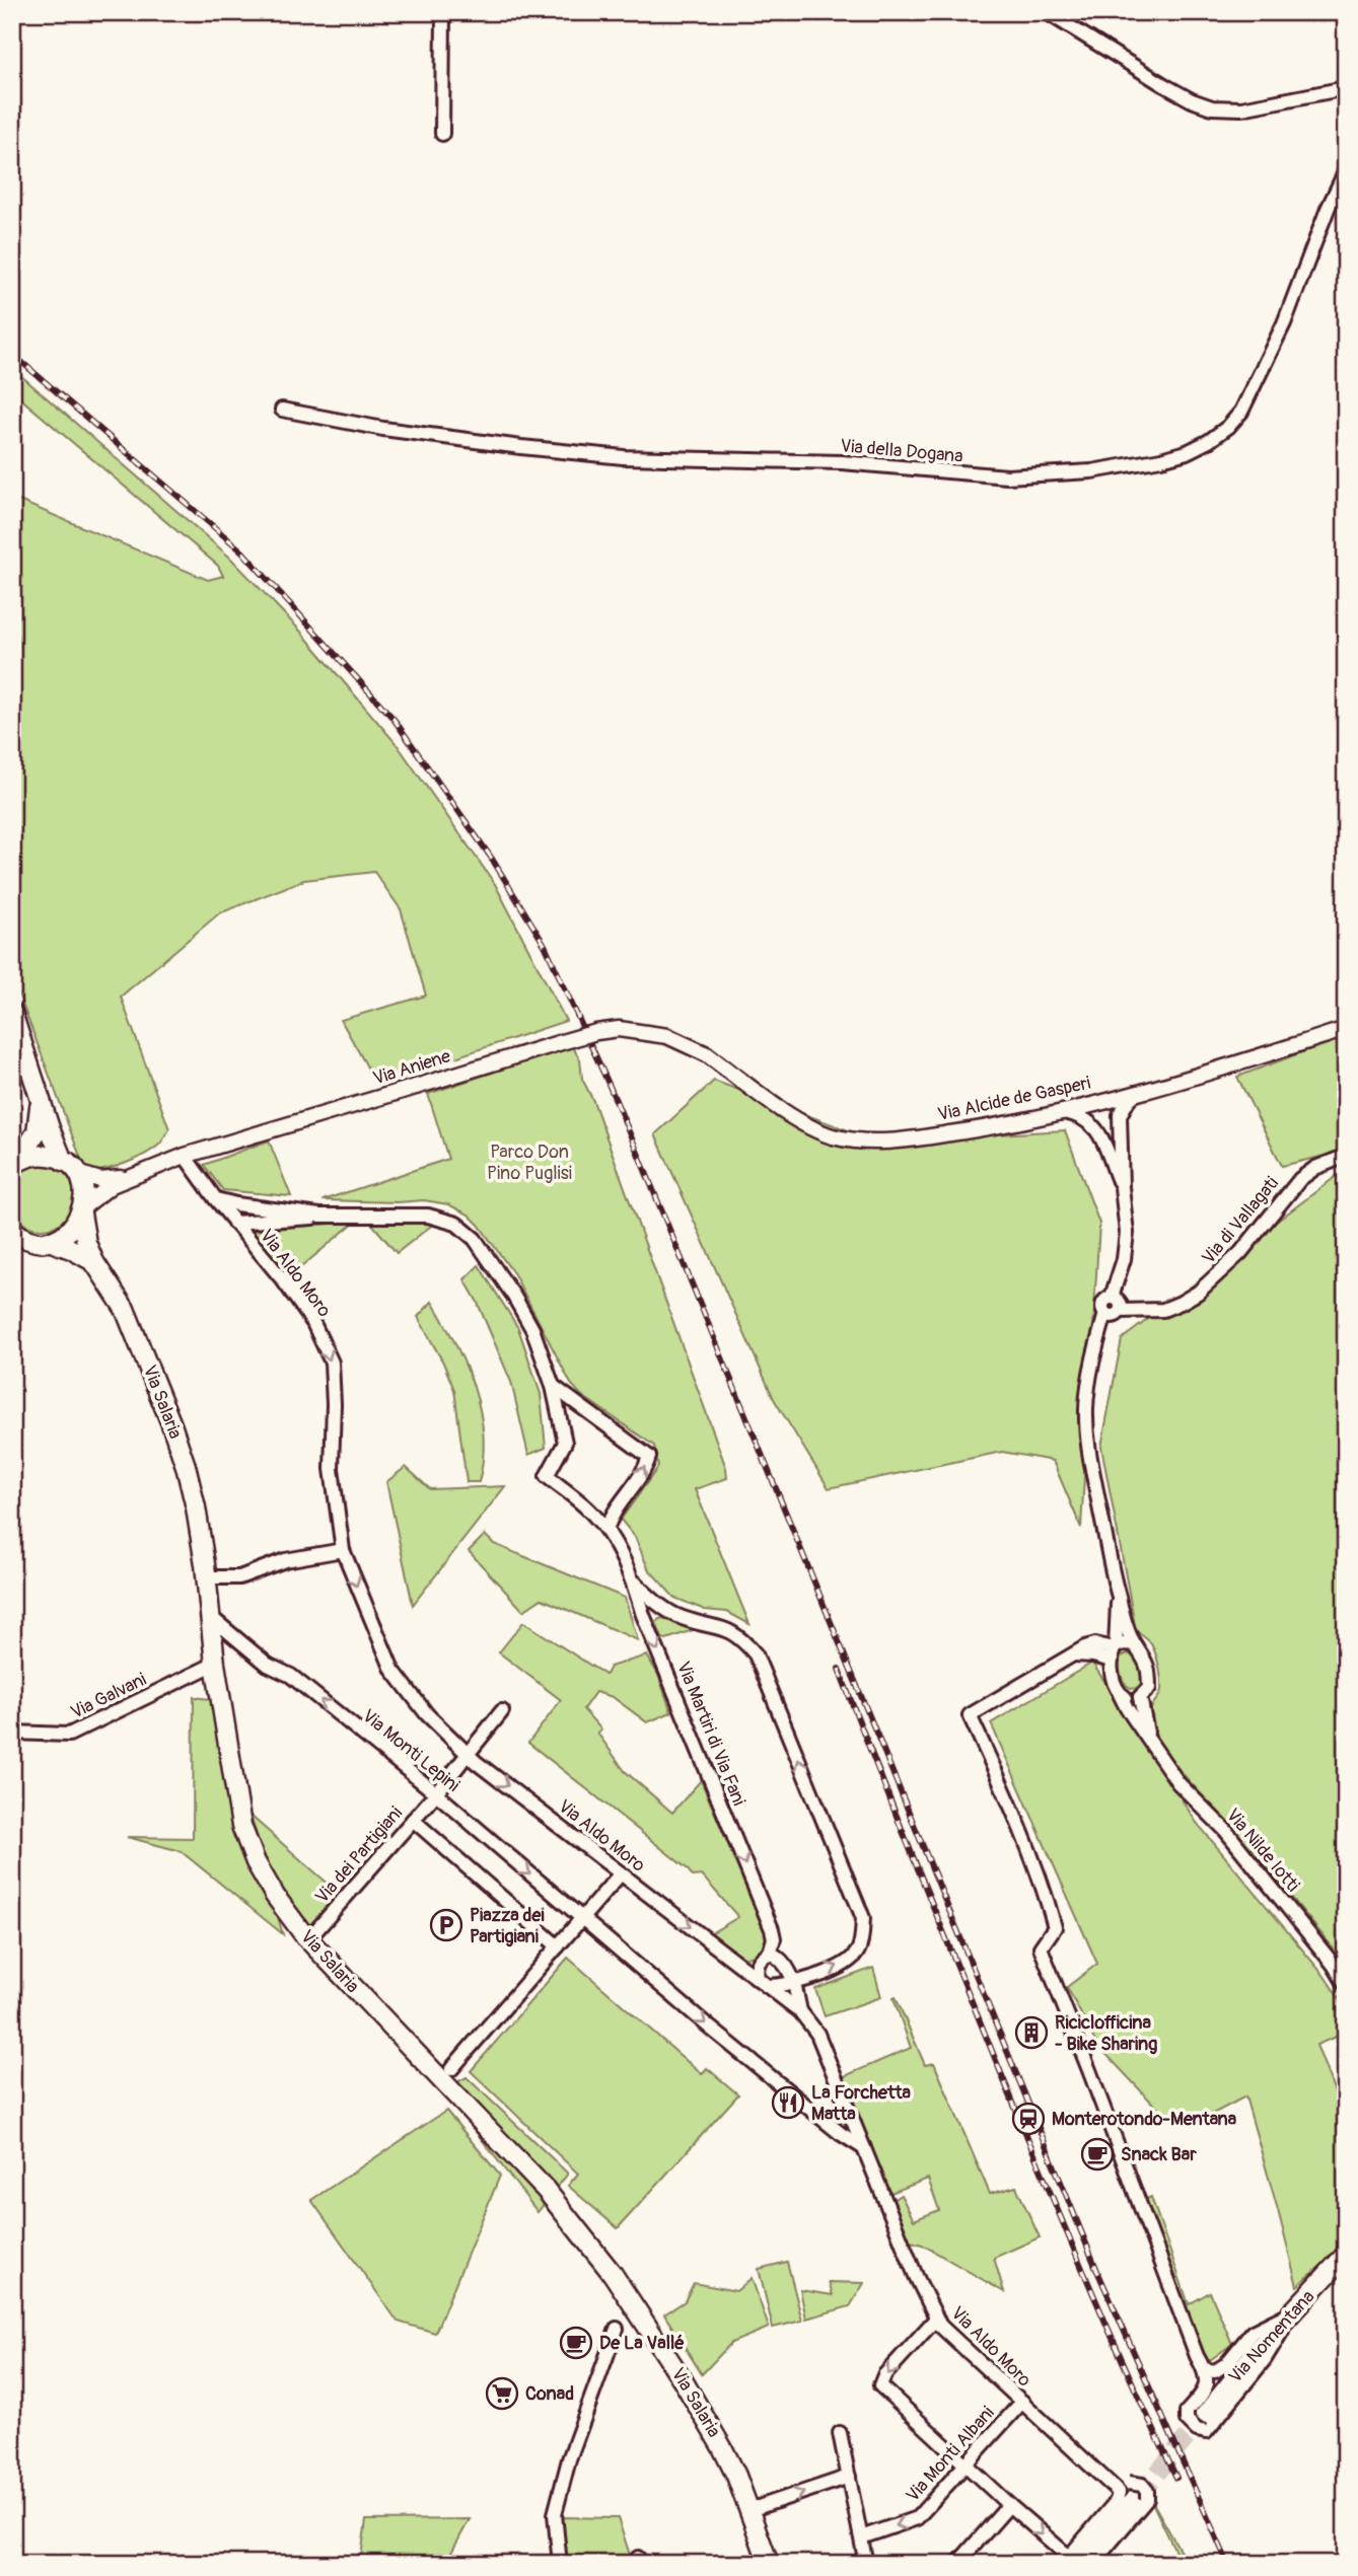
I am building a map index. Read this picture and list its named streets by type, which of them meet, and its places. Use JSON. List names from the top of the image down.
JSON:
{
  "streets": {
    "main road": ["Via Salaria", "Via Nomentana"],
    "street": [
      "Via della Dogana",
      "Via Aniene",
      "Via Alcide de Gasperi",
      "Via di Vallagati",
      "Via Aldo Moro",
      "Via Galvani",
      "Via Martiri di Via Fani",
      "Via Monti Lepini",
      "Via Nilde Iotti",
      "Via dei Partigiani",
      "Via Monti Albani"
    ]
  },
  "crossings": [
    ["Via Aniene", "Via Alcide de Gasperi"],
    ["Via Aniene", "Via Aldo Moro"],
    ["Via Aniene", "Via Salaria"],
    ["Via di Vallagati", "Via Nilde Iotti"],
    ["Via Aldo Moro", "Via Martiri di Via Fani"],
    ["Via Aldo Moro", "Via Monti Lepini"],
    ["Via Aldo Moro", "Via Monti Albani"],
    ["Via Salaria", "Via Galvani"],
    ["Via Salaria", "Via Monti Lepini"],
    ["Via Salaria", "Via dei Partigiani"],
    ["Via Monti Lepini", "Via dei Partigiani"]
  ],
  "one_way": ["Via Aldo Moro", "Via Martiri di Via Fani"],
  "parks": ["Parco Don Pino Puglisi"],
  "places": {
    "parking": ["Piazza dei Partigiani"],
    "building": ["Riciclofficina - Bike Sharing"],
    "restaurant": ["La Forchetta Matta"],
    "station": ["Monterotondo-Mentana"],
    "cafe": ["Snack Bar", "De La Vallé"],
    "supermarket": ["Conad"]
  }
}
